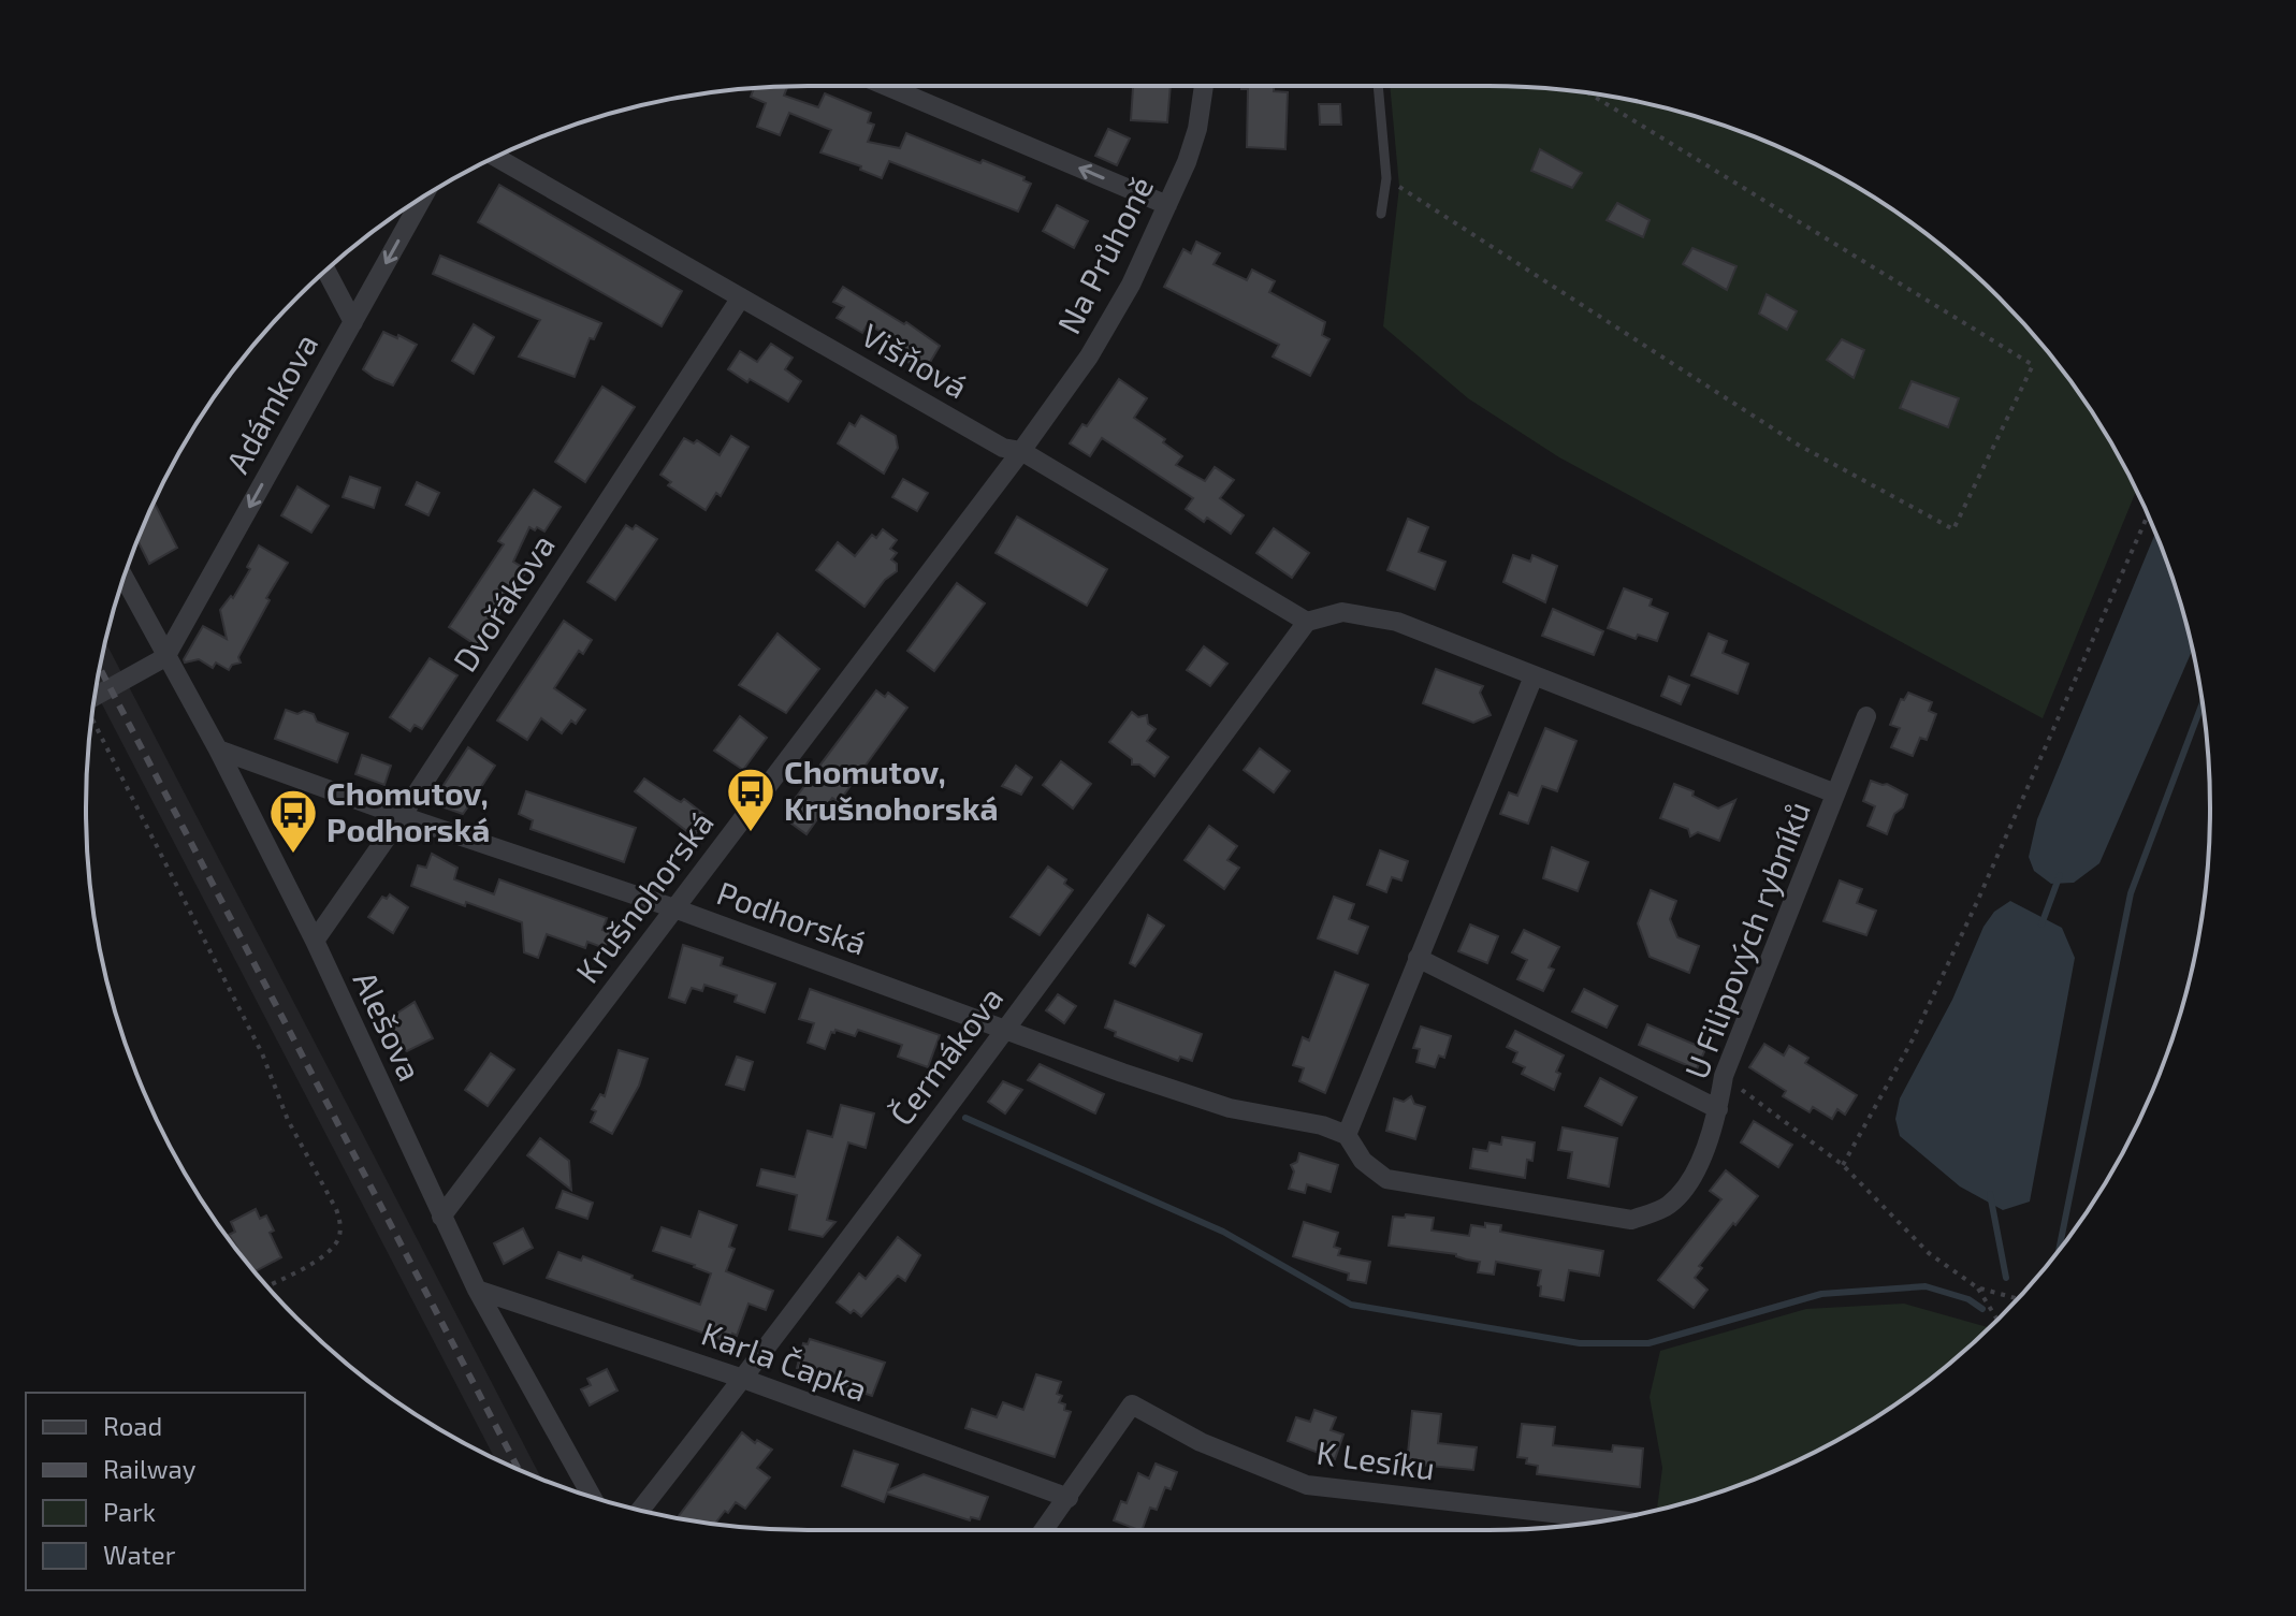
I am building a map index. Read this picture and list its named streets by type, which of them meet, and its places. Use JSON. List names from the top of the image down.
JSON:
{
  "streets": {
    "street": [
      "Na Průhoně",
      "Višňová",
      "Adámkova",
      "Dvořákova",
      "Krušnohorská",
      "Podhorská",
      "U Filipových rybníků",
      "Alešova",
      "Čermákova",
      "Karla Čapka",
      "K Lesíku"
    ]
  },
  "crossings": [
    ["Na Průhoně", "Višňová"],
    ["Na Průhoně", "Krušnohorská"],
    ["Višňová", "Dvořákova"],
    ["Višňová", "Krušnohorská"],
    ["Višňová", "U Filipových rybníků"],
    ["Višňová", "Čermákova"],
    ["Adámkova", "Alešova"],
    ["Dvořákova", "Podhorská"],
    ["Dvořákova", "Alešova"],
    ["Krušnohorská", "Podhorská"],
    ["Krušnohorská", "Alešova"],
    ["Podhorská", "U Filipových rybníků"],
    ["Podhorská", "Alešova"],
    ["Podhorská", "Čermákova"],
    ["U Filipových rybníků", "Čermákova"],
    ["Alešova", "Karla Čapka"],
    ["Čermákova", "Karla Čapka"],
    ["Karla Čapka", "K Lesíku"]
  ],
  "one_way": ["Adámkova"],
  "places": {
    "bus stop": ["Chomutov, Krušnohorská", "Chomutov, Podhorská"]
  },
  "legend": [
    "Road",
    "Railway",
    "Park",
    "Water"
  ]
}
